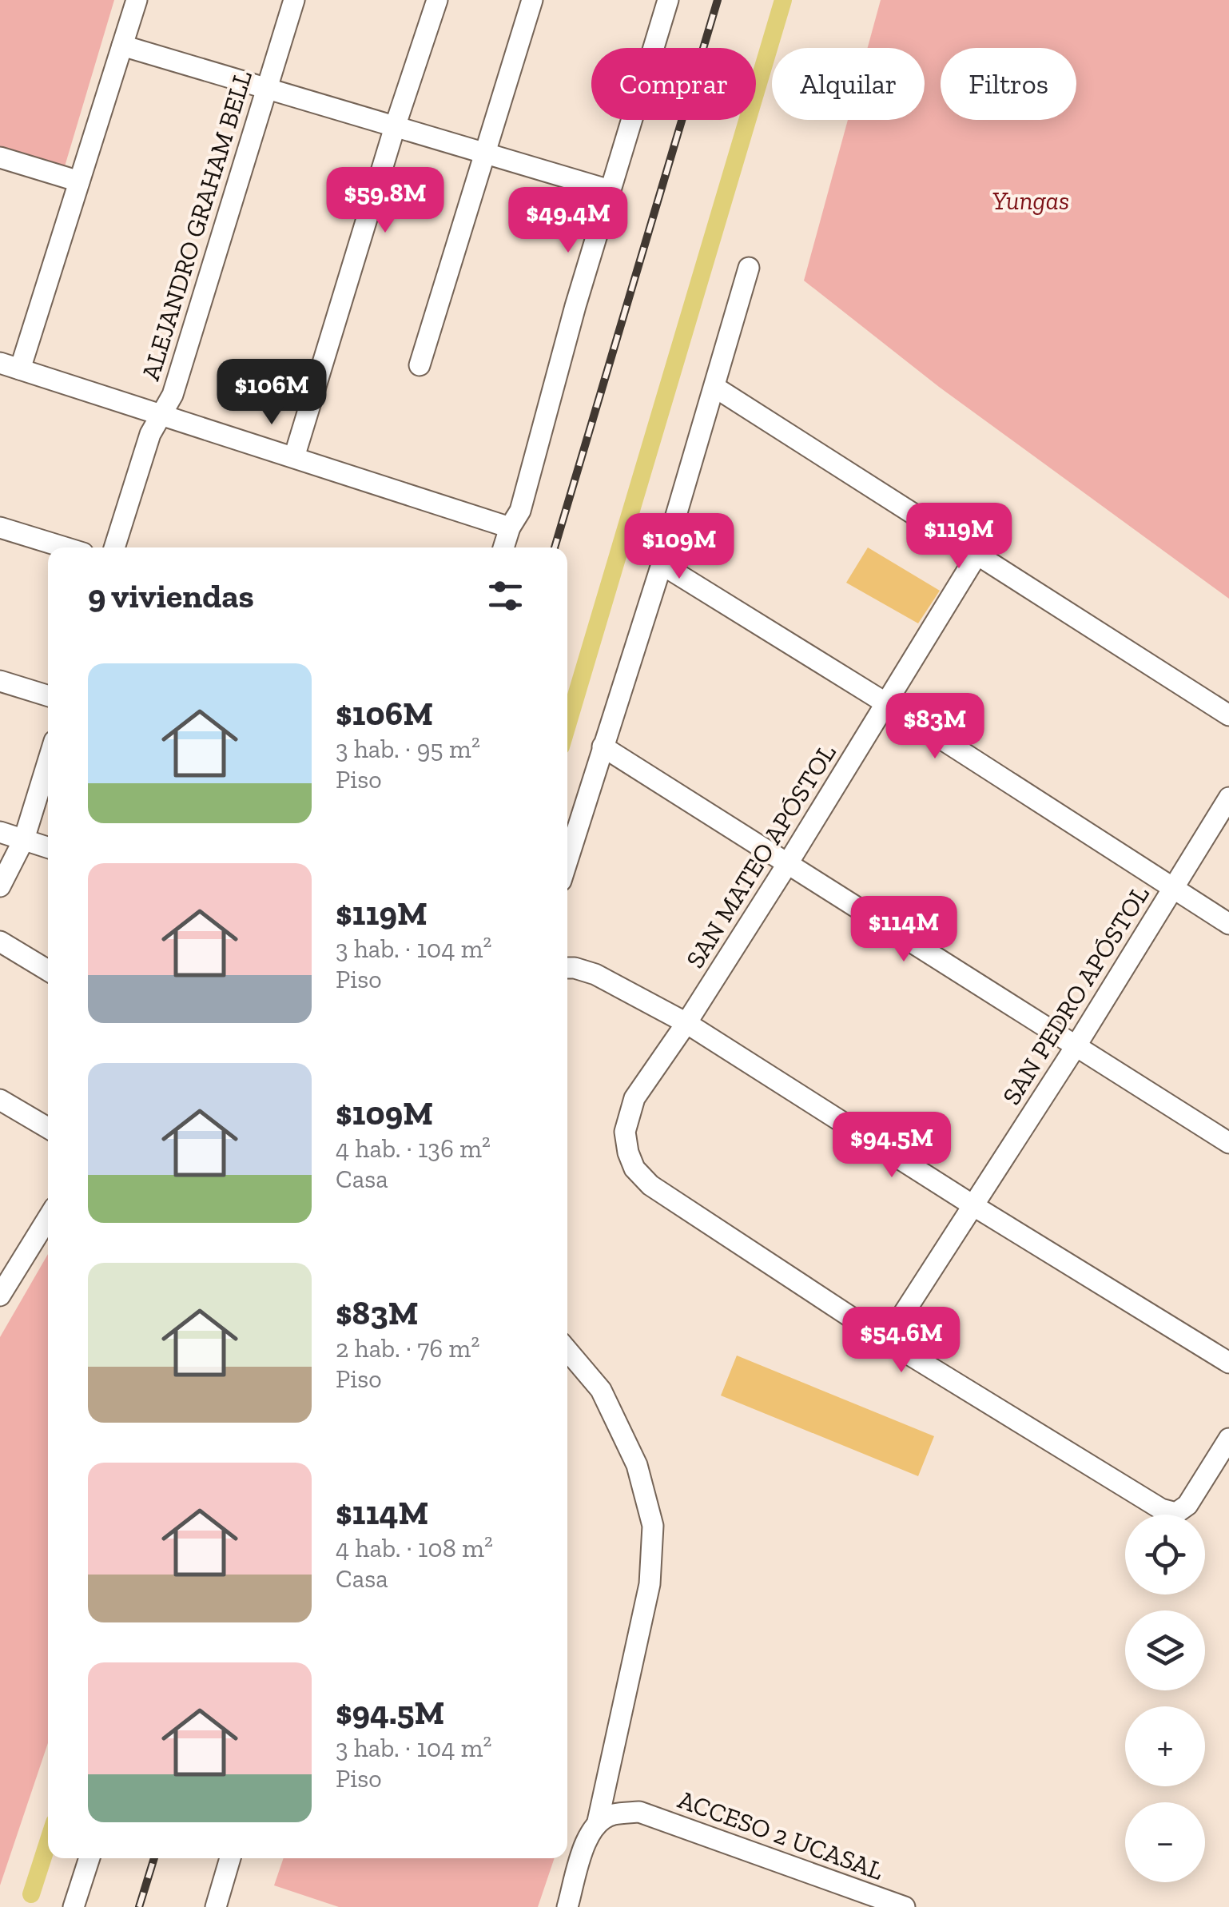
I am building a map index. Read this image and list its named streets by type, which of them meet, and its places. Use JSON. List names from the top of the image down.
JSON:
{
  "streets": {
    "street": [
      "ALEJANDRO GRAHAM BELL",
      "SAN MATEO APÓSTOL",
      "SAN PEDRO APÓSTOL",
      "ACCESO 2 UCASAL"
    ]
  },
  "crossings": [
    ["SAN MATEO APÓSTOL", "SAN PEDRO APÓSTOL"]
  ],
  "parks": ["Yungas"],
  "page": {
    "chip": ["Comprar", "Alquilar", "Filtros"],
    "price": [
      "$59.8M",
      "$49.4M",
      "$106M",
      "$119M",
      "$109M",
      "$83M",
      "$114M",
      "$94.5M",
      "$54.6M"
    ],
    "heading": "9 viviendas",
    "list": [
      {
        "name": "$106M",
        "note": "3 hab. · 95 m² · Piso"
      },
      {
        "name": "$119M",
        "note": "3 hab. · 104 m² · Piso"
      },
      {
        "name": "$109M",
        "note": "4 hab. · 136 m² · Casa"
      },
      {
        "name": "$83M",
        "note": "2 hab. · 76 m² · Piso"
      },
      {
        "name": "$114M",
        "note": "4 hab. · 108 m² · Casa"
      },
      {
        "name": "$94.5M",
        "note": "3 hab. · 104 m² · Piso"
      }
    ],
    "map_buttons": ["+", "−"]
  }
}
